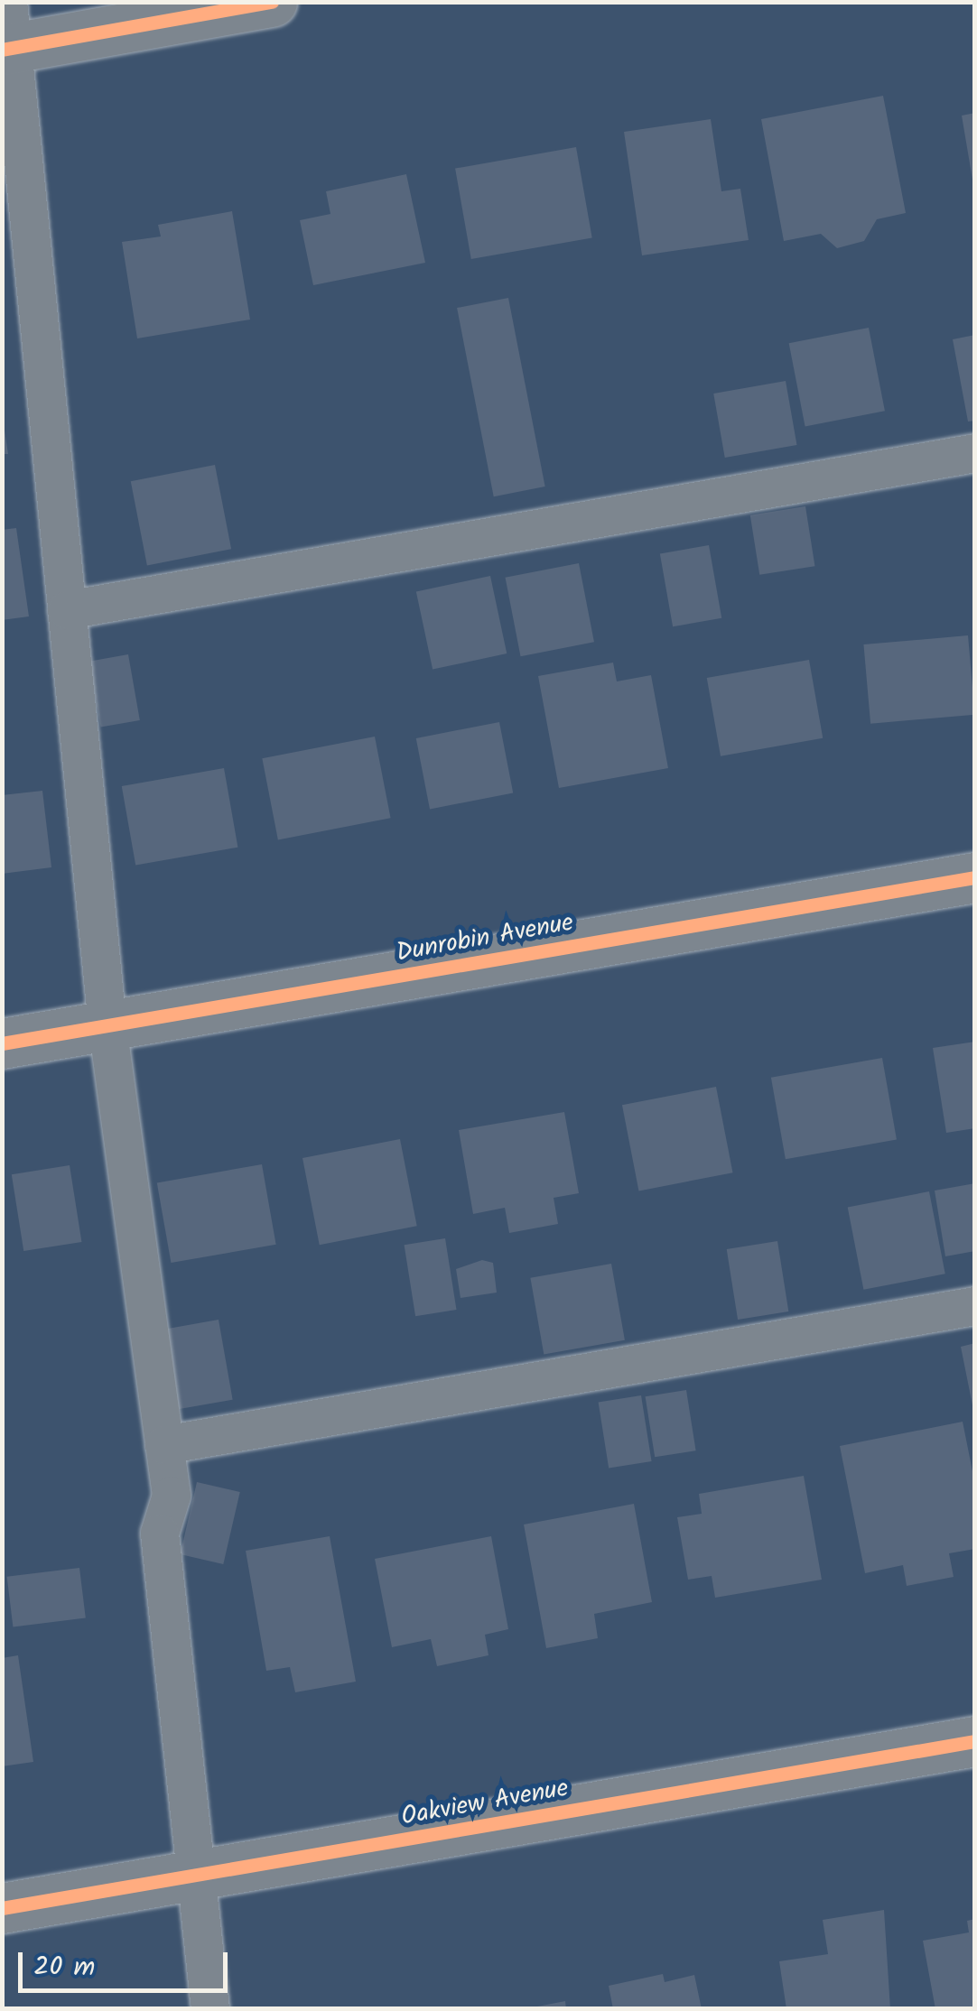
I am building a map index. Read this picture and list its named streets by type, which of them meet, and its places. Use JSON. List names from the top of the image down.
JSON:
{
  "streets": {
    "street": ["Dunrobin Avenue", "Oakview Avenue"]
  },
  "scale_bar": "20 m"
}
